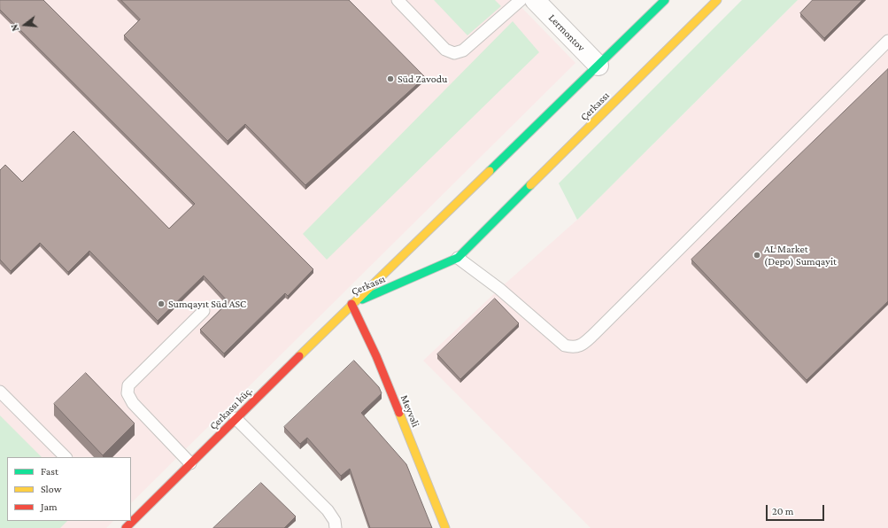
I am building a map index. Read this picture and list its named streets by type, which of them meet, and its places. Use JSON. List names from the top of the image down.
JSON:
{
  "streets": {
    "street": [
      "Lermontov",
      "Çerkassı",
      "Çerkassı küç.",
      "Meyvəli"
    ]
  },
  "crossings": [
    ["Lermontov", "Çerkassı"],
    ["Çerkassı", "Çerkassı küç."],
    ["Çerkassı", "Meyvəli"],
    ["Çerkassı küç.", "Meyvəli"]
  ],
  "places": ["Süd Zavodu", "AL Market (Depo) Sumqayit", "Sumqayıt Süd ASC"],
  "legend": ["Fast", "Slow", "Jam"],
  "scale_bar": "20 m",
  "north": "left"
}
